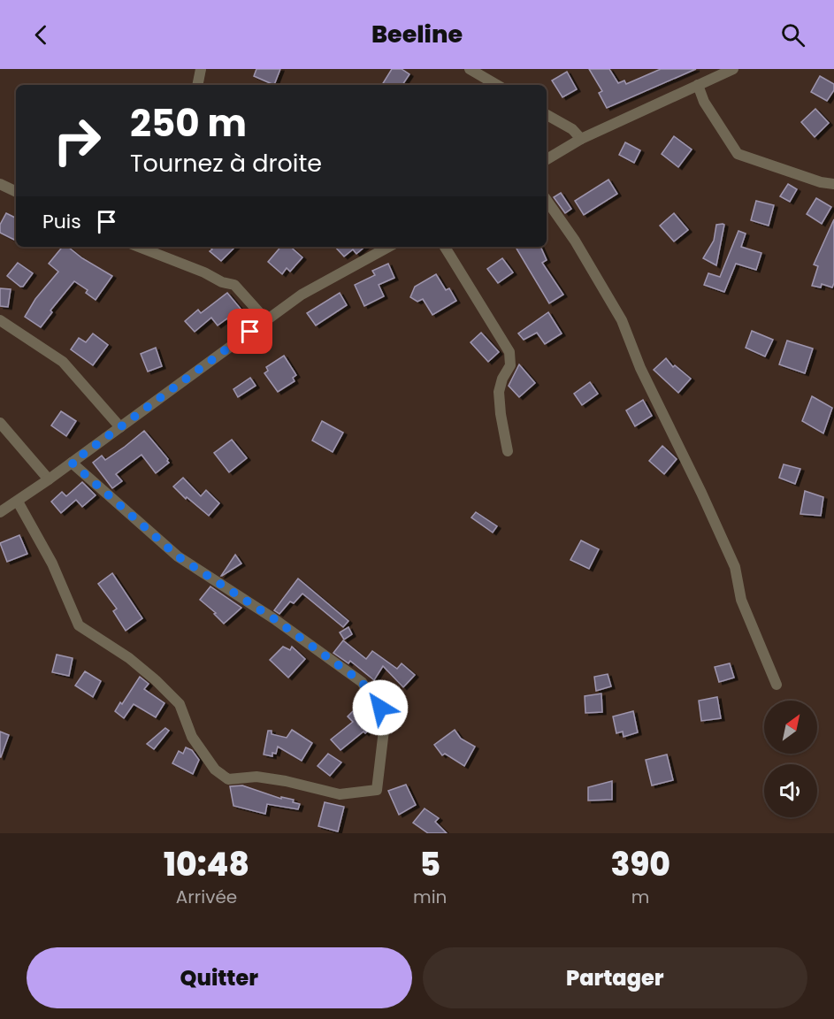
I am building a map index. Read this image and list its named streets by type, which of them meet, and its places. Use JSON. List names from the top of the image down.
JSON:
{
  "north": "top right",
  "page": {
    "header": "Beeline",
    "turn": ["250 m", "Tournez à droite"],
    "then": "Puis",
    "eta": [
      "10:48",
      "Arrivée",
      "5",
      "min",
      "390",
      "m"
    ],
    "buttons": ["Quitter", "Partager"]
  }
}
